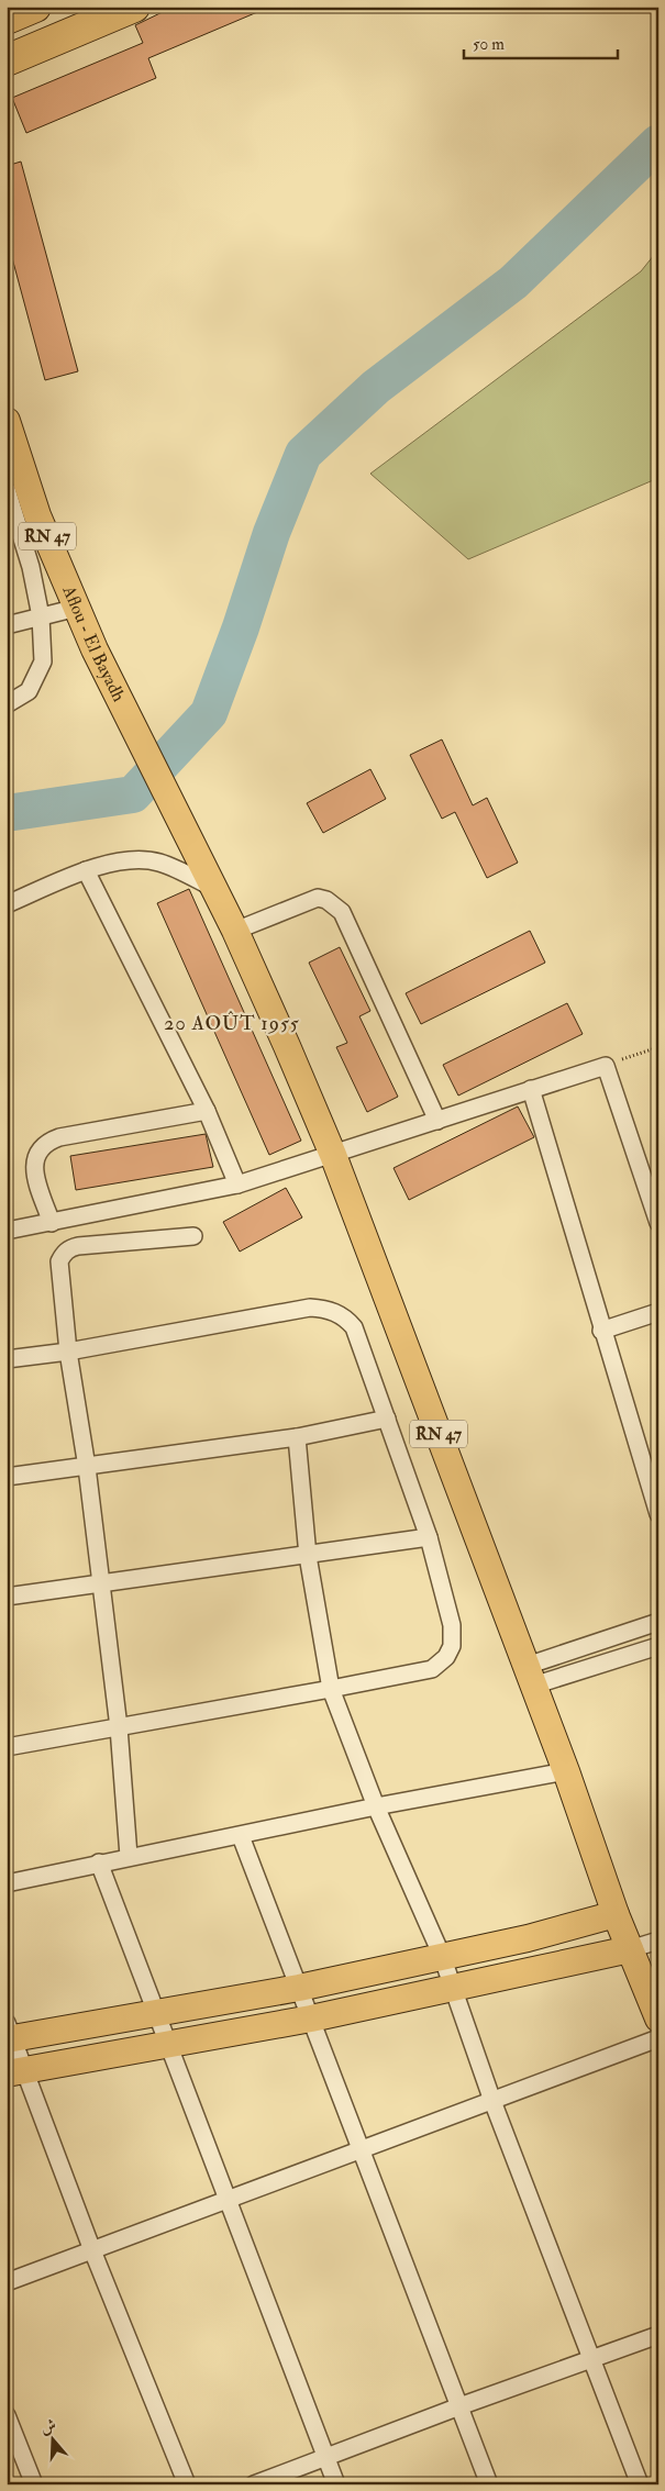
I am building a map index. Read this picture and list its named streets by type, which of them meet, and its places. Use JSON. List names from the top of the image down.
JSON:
{
  "streets": {
    "main road": ["RN 47", "Aflou - El Bayadh"]
  },
  "crossings": [
    ["RN 47", "Aflou - El Bayadh"]
  ],
  "districts": ["20 AOÛT 1955"],
  "scale_bar": "50 m",
  "north": "top"
}
